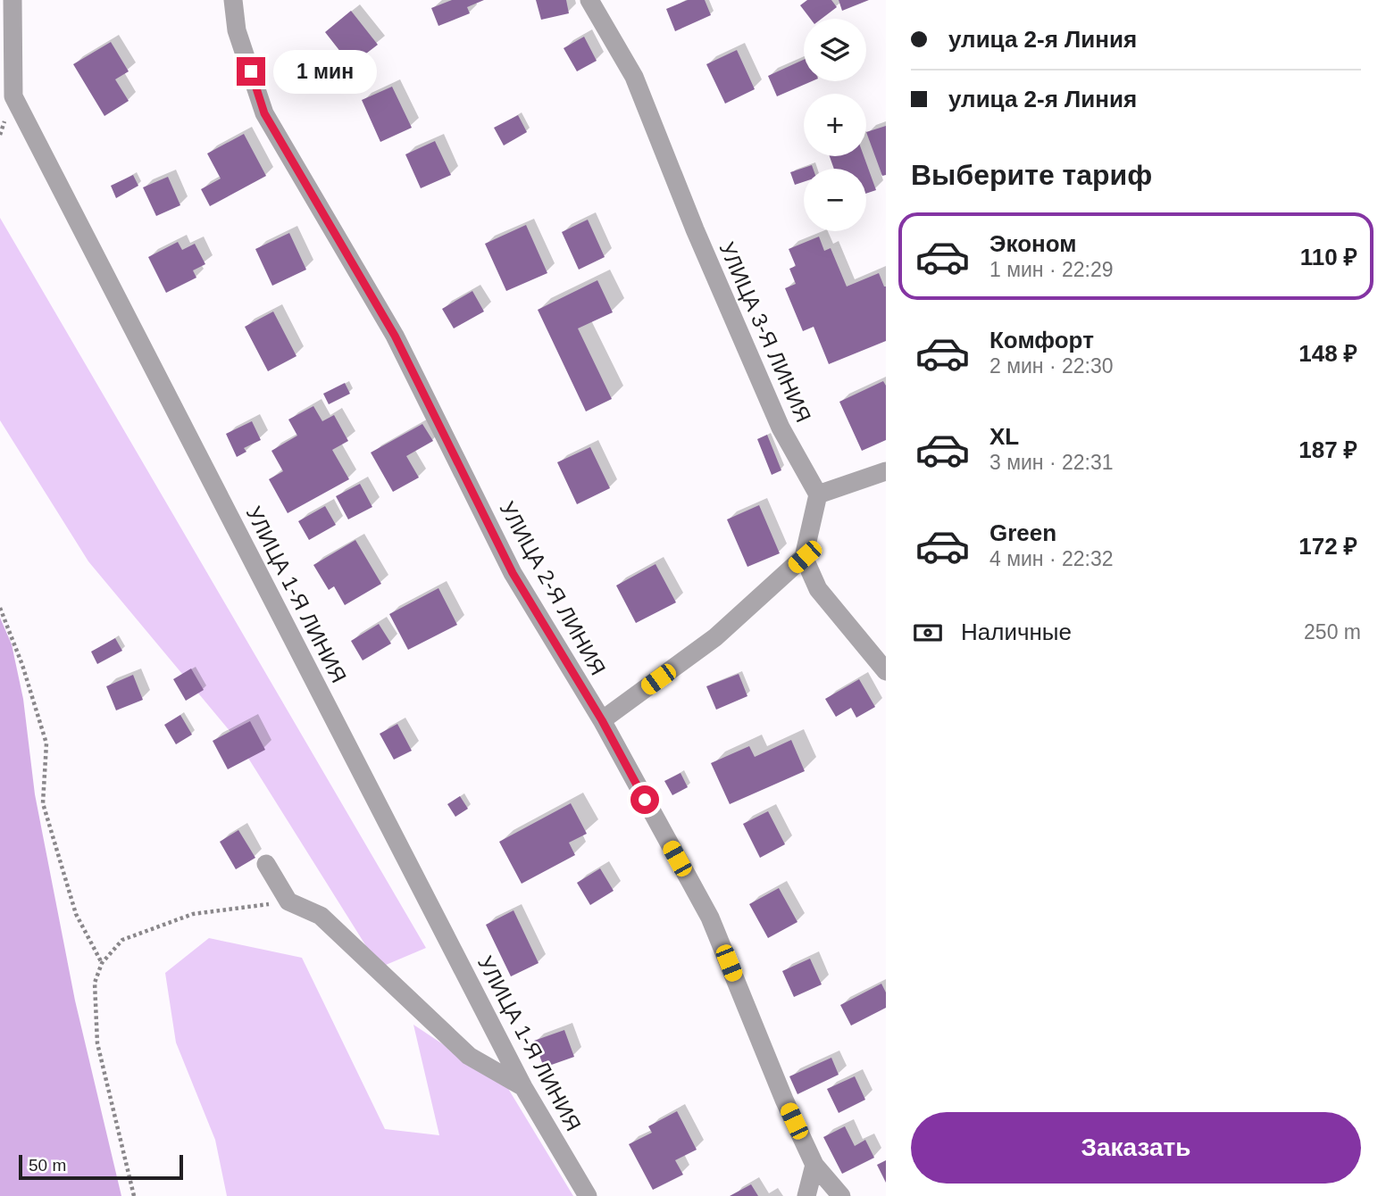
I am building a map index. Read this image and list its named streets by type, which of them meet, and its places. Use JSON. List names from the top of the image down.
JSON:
{
  "streets": {
    "street": ["УЛИЦА 3-Я ЛИНИЯ", "УЛИЦА 2-Я ЛИНИЯ", "УЛИЦА 1-Я ЛИНИЯ"]
  },
  "scale_bar": "50 m",
  "page": {
    "banner": ["улица 2-я Линия", "улица 2-я Линия"],
    "map_buttons": ["+", "−"],
    "bubble": "1 мин",
    "heading": "Выберите тариф",
    "list": [
      {
        "name": "Эконом",
        "note": "1 мин · 22:29",
        "value": "110 ₽"
      },
      {
        "name": "Комфорт",
        "note": "2 мин · 22:30",
        "value": "148 ₽"
      },
      {
        "name": "XL",
        "note": "3 мин · 22:31",
        "value": "187 ₽"
      },
      {
        "name": "Green",
        "note": "4 мин · 22:32",
        "value": "172 ₽"
      }
    ],
    "pay": ["Наличные", "250 m"],
    "buttons": "Заказать",
    "scale": "50 m"
  }
}
